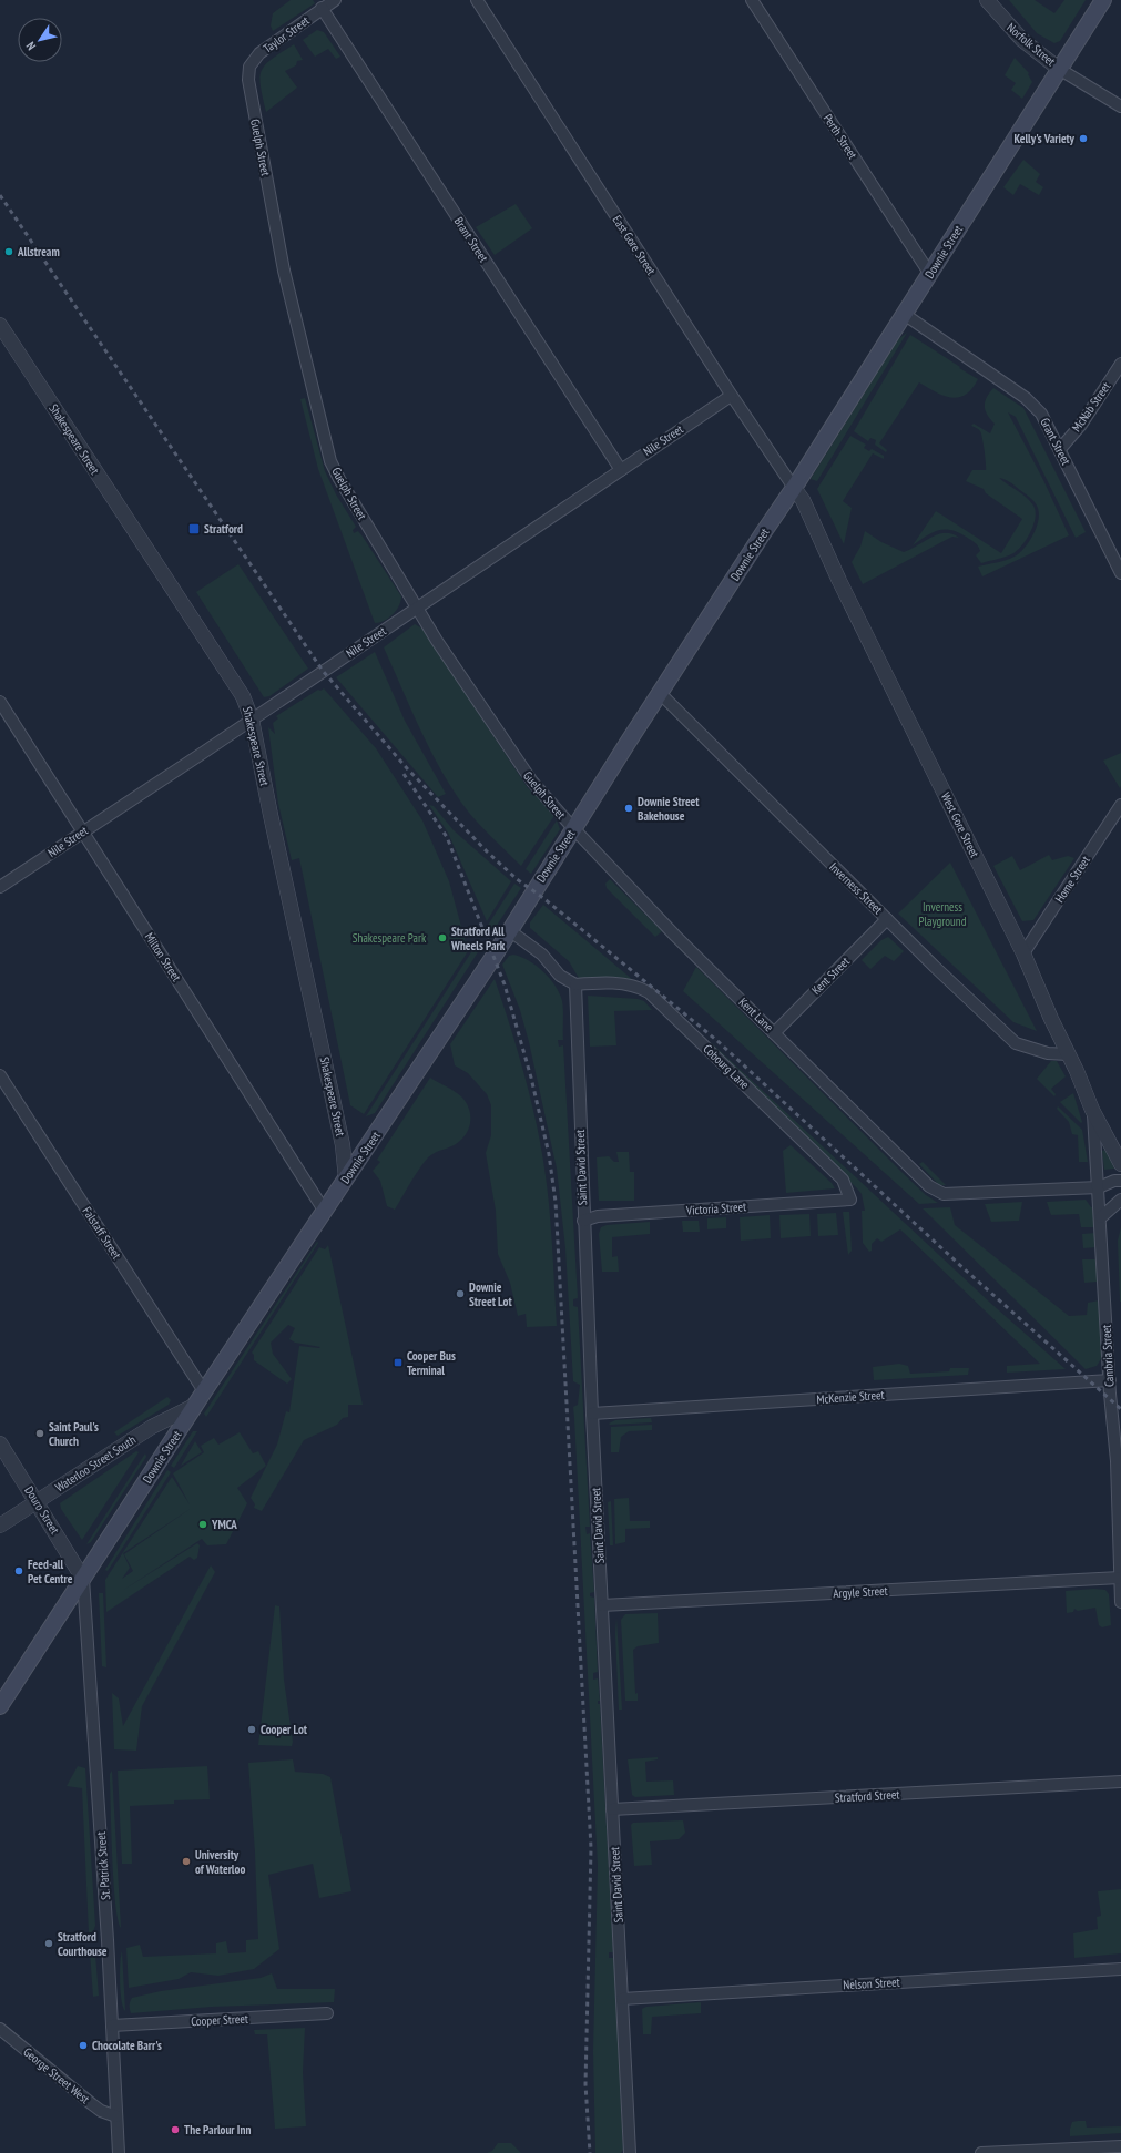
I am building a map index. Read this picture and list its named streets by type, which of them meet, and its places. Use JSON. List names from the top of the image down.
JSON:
{
  "streets": {
    "main road": ["Downie Street"],
    "street": [
      "Taylor Street",
      "Norfolk Street",
      "Perth Street",
      "Guelph Street",
      "Brant Street",
      "East Gore Street",
      "McNab Street",
      "Shakespeare Street",
      "Nile Street",
      "Grant Street",
      "West Gore Street",
      "Home Street",
      "Inverness Street",
      "Milton Street",
      "Kent Street",
      "Kent Lane",
      "Cobourg Lane",
      "Saint David Street",
      "Victoria Street",
      "Falstaff Street",
      "Cambria Street",
      "McKenzie Street",
      "Waterloo Street South",
      "Douro Street",
      "Argyle Street",
      "Stratford Street",
      "St. Patrick Street",
      "Nelson Street",
      "Cooper Street",
      "George Street West"
    ]
  },
  "crossings": [
    ["Taylor Street", "Guelph Street"],
    ["Taylor Street", "Brant Street"],
    ["Norfolk Street", "Downie Street"],
    ["Perth Street", "Downie Street"],
    ["Guelph Street", "Downie Street"],
    ["Guelph Street", "Nile Street"],
    ["Guelph Street", "Kent Lane"],
    ["Brant Street", "Nile Street"],
    ["East Gore Street", "Downie Street"],
    ["East Gore Street", "Nile Street"],
    ["East Gore Street", "West Gore Street"],
    ["Downie Street", "Shakespeare Street"],
    ["Downie Street", "Grant Street"],
    ["Downie Street", "West Gore Street"],
    ["Downie Street", "Inverness Street"],
    ["Downie Street", "Milton Street"],
    ["Downie Street", "Kent Lane"],
    ["Downie Street", "Falstaff Street"],
    ["Downie Street", "Waterloo Street South"],
    ["Downie Street", "Douro Street"],
    ["Downie Street", "St. Patrick Street"],
    ["McNab Street", "Grant Street"],
    ["Shakespeare Street", "Nile Street"],
    ["Nile Street", "Milton Street"],
    ["West Gore Street", "Home Street"],
    ["West Gore Street", "Inverness Street"],
    ["West Gore Street", "Cambria Street"],
    ["Inverness Street", "Kent Street"],
    ["Kent Street", "Kent Lane"],
    ["Kent Lane", "Cambria Street"],
    ["Cobourg Lane", "Saint David Street"],
    ["Cobourg Lane", "Victoria Street"],
    ["Saint David Street", "Victoria Street"],
    ["Saint David Street", "McKenzie Street"],
    ["Saint David Street", "Argyle Street"],
    ["Saint David Street", "Stratford Street"],
    ["Saint David Street", "Nelson Street"],
    ["Cambria Street", "McKenzie Street"],
    ["Cambria Street", "Argyle Street"],
    ["Waterloo Street South", "Douro Street"],
    ["Douro Street", "St. Patrick Street"],
    ["St. Patrick Street", "Cooper Street"],
    ["St. Patrick Street", "George Street West"]
  ],
  "parks": ["Inverness Playground", "Shakespeare Park"],
  "places": {
    "other": [
      "Kelly's Variety",
      "Allstream",
      "Downie Street Bakehouse",
      "Stratford All Wheels Park",
      "Downie Street Lot",
      "Saint Paul's Church",
      "YMCA",
      "Feed-all Pet Centre",
      "Cooper Lot",
      "University of Waterloo",
      "Stratford Courthouse",
      "Chocolate Barr's",
      "The Parlour Inn"
    ],
    "transit": ["Stratford", "Cooper Bus Terminal"]
  },
  "north": "bottom left"
}
